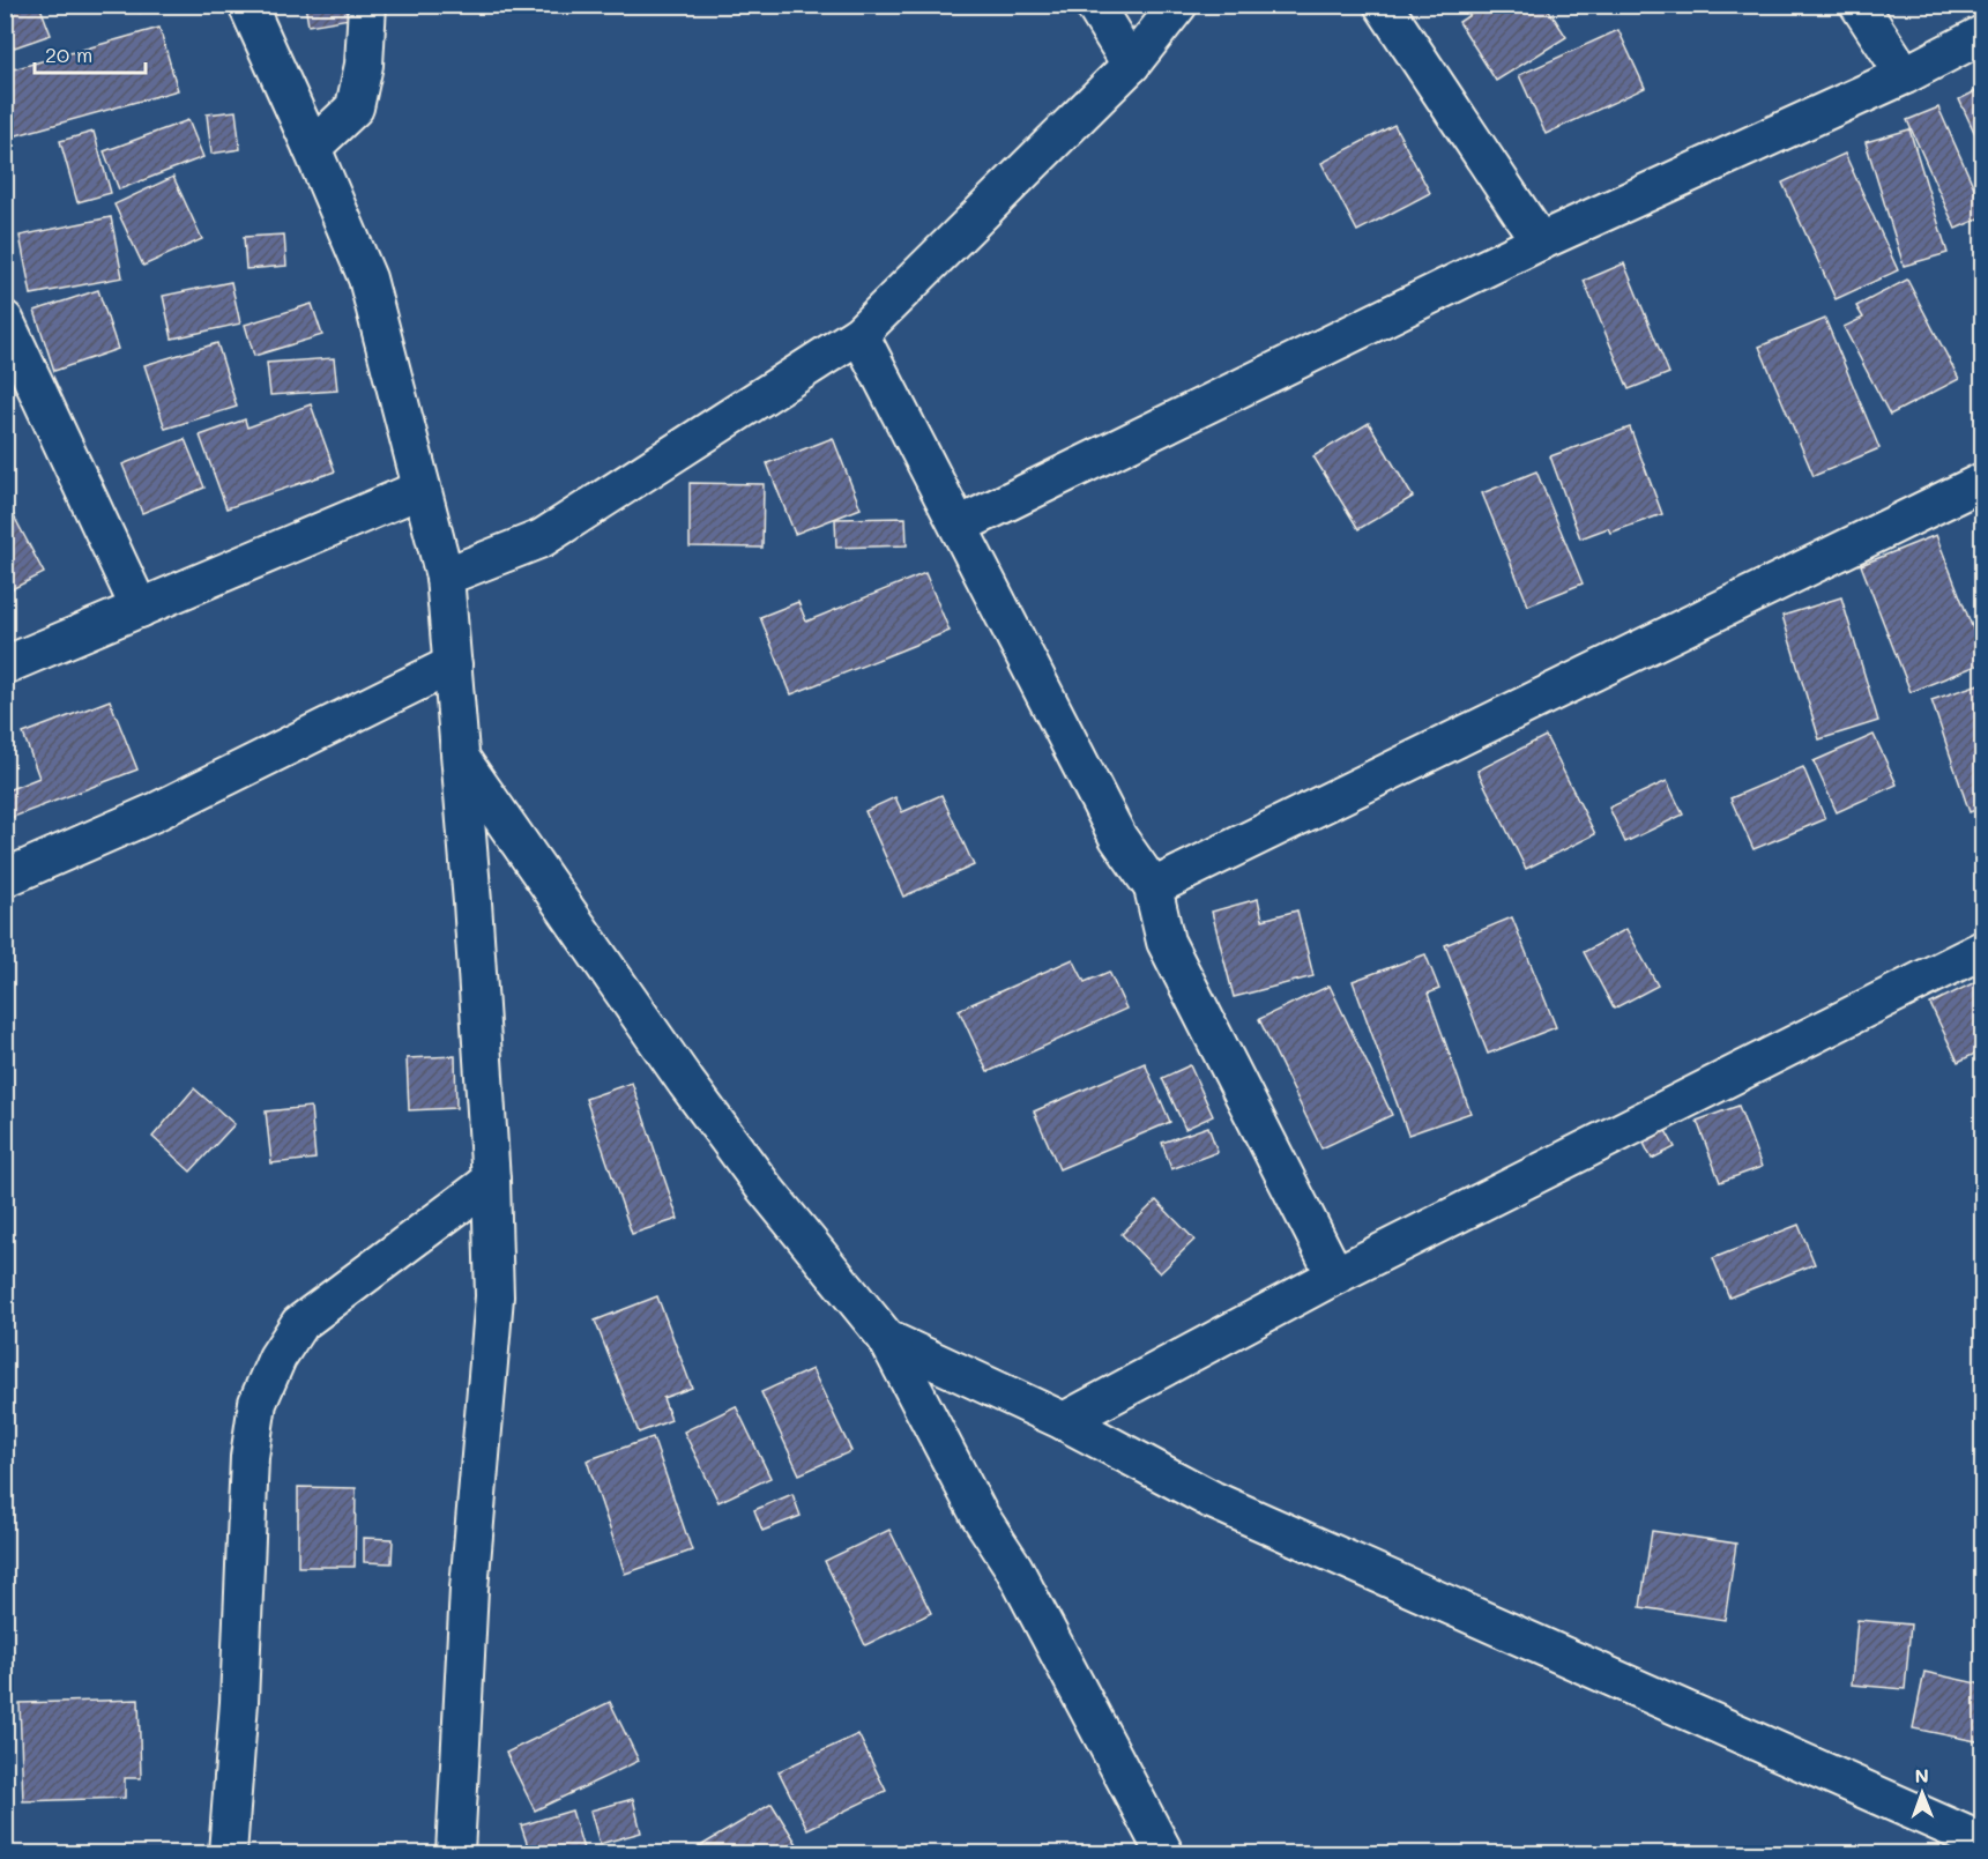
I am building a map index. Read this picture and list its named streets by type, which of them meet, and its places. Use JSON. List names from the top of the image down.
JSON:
{
  "scale_bar": "20 m",
  "north": "top"
}
